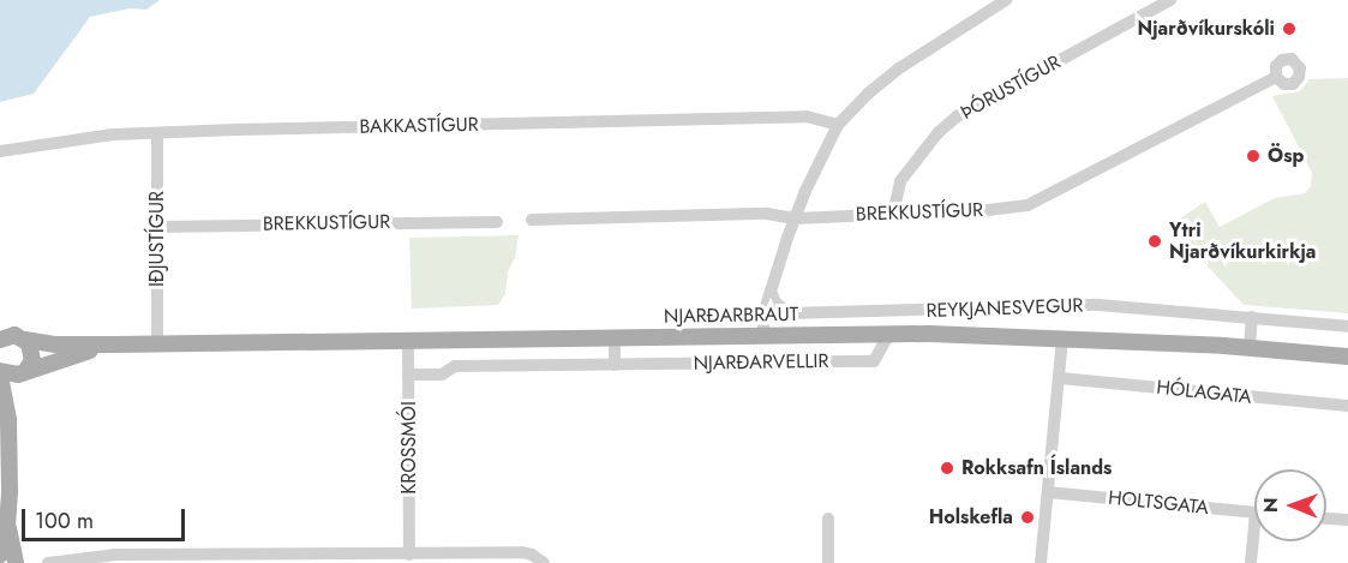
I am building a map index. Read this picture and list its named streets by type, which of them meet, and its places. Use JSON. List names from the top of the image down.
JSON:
{
  "streets": {
    "main road": ["NJARÐARBRAUT"],
    "street": [
      "ÞÓRUSTÍGUR",
      "BAKKASTÍGUR",
      "BREKKUSTÍGUR",
      "IÐJUSTÍGUR",
      "REYKJANESVEGUR",
      "NJARÐARVELLIR",
      "HÓLAGATA",
      "KROSSMÓI",
      "HOLTSGATA"
    ]
  },
  "crossings": [
    ["ÞÓRUSTÍGUR", "BREKKUSTÍGUR"],
    ["BAKKASTÍGUR", "IÐJUSTÍGUR"],
    ["BREKKUSTÍGUR", "IÐJUSTÍGUR"],
    ["IÐJUSTÍGUR", "NJARÐARBRAUT"],
    ["NJARÐARBRAUT", "NJARÐARVELLIR"],
    ["NJARÐARBRAUT", "KROSSMÓI"],
    ["NJARÐARVELLIR", "KROSSMÓI"]
  ],
  "places": [
    "Njarðvíkurskóli",
    "Ösp",
    "Ytri Njarðvíkurkirkja",
    "Rokksafn Íslands",
    "Holskefla"
  ],
  "scale_bar": "100 m",
  "north": "left"
}
